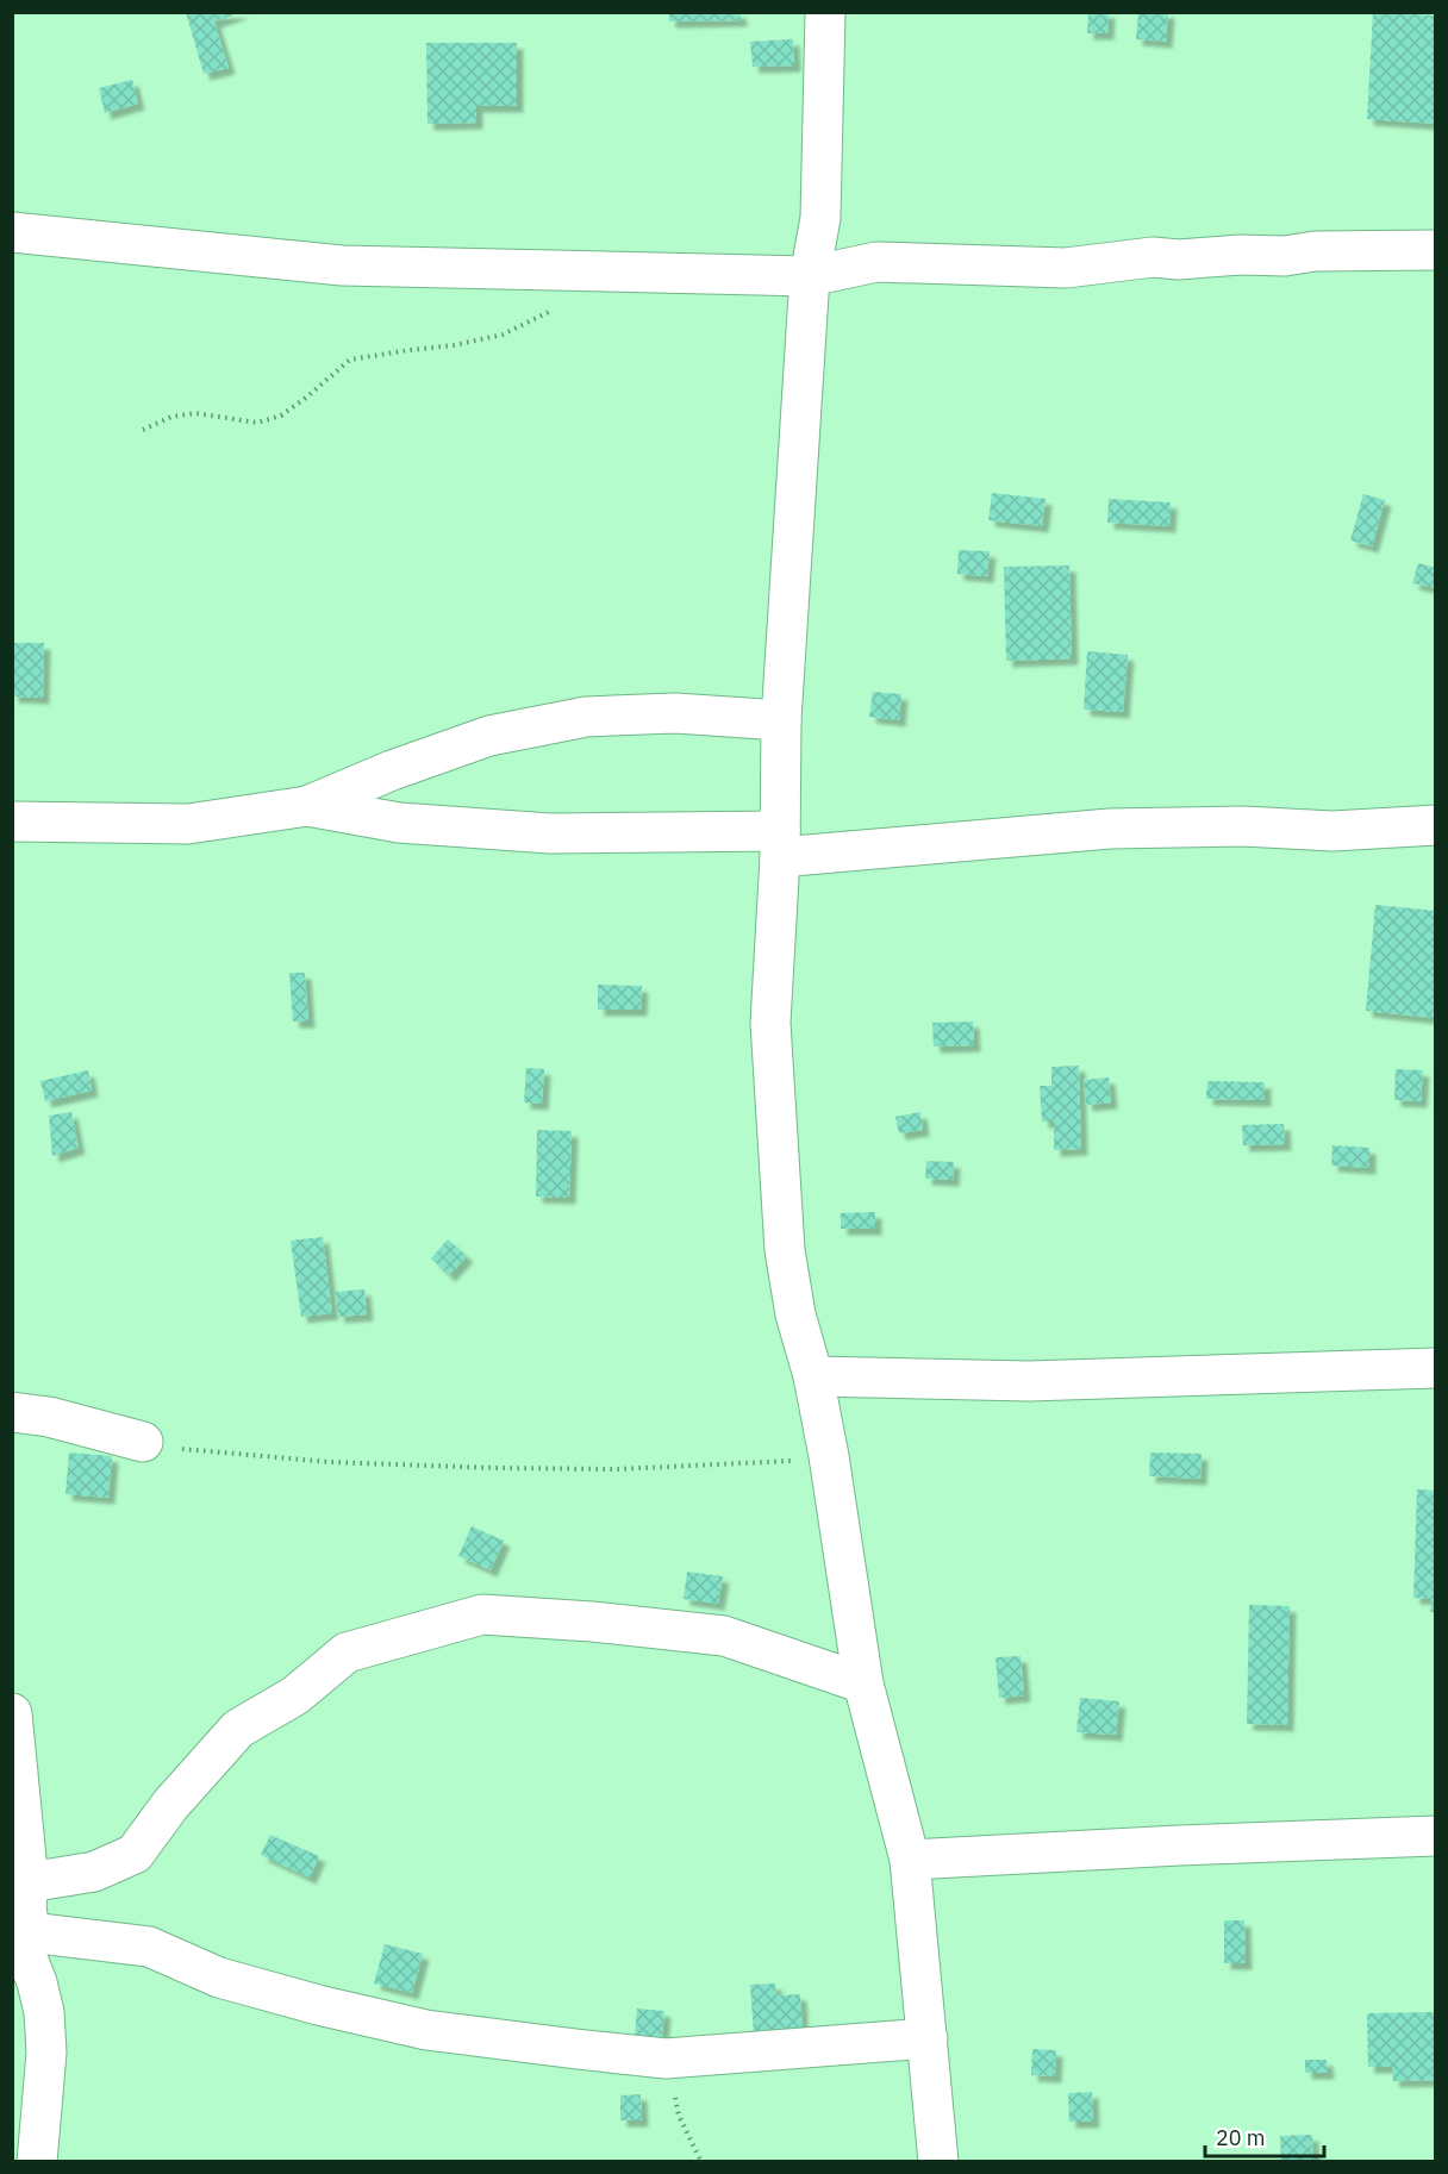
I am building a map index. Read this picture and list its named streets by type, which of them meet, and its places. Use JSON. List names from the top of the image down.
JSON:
{
  "scale_bar": "20 m"
}
